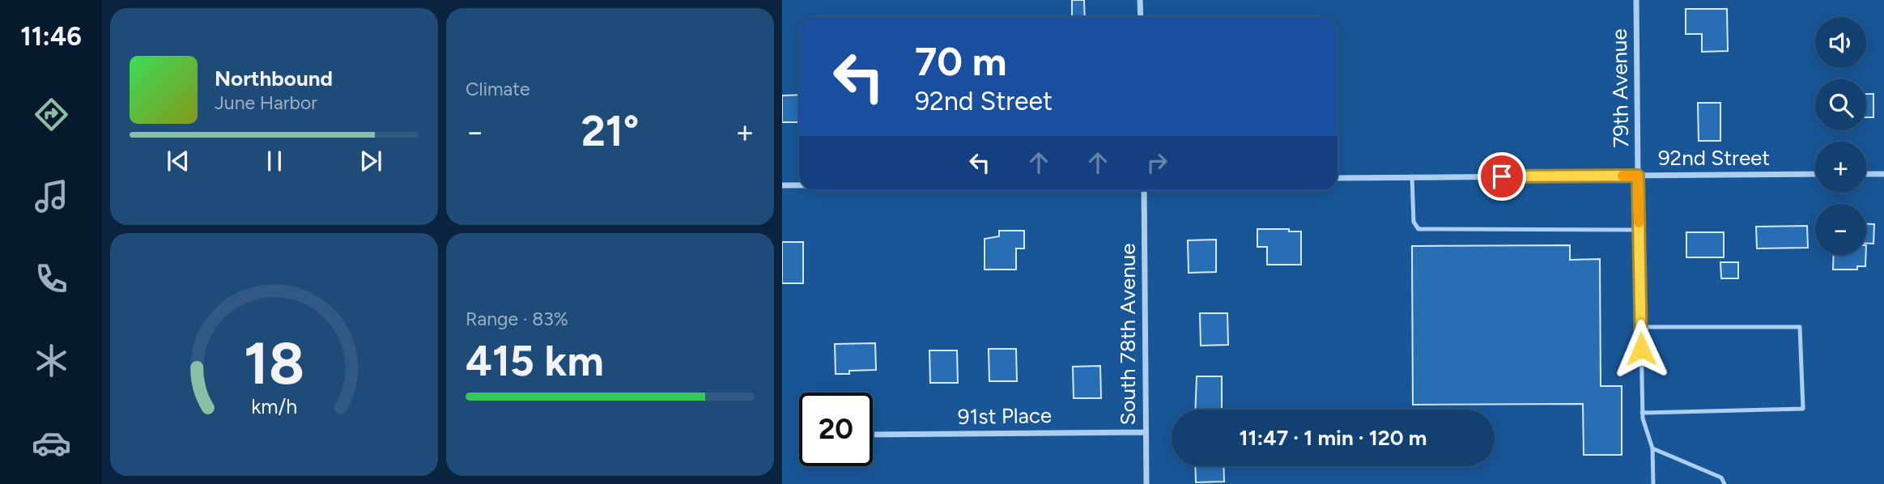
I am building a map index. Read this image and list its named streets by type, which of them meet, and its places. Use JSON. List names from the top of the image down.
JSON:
{
  "streets": {
    "street": [
      "79th Avenue",
      "92nd Street",
      "South 78th Avenue",
      "91st Place"
    ]
  },
  "crossings": [
    ["79th Avenue", "92nd Street"],
    ["South 78th Avenue", "91st Place"]
  ],
  "page": {
    "tabs": "11:46",
    "tile": [
      "Climate",
      ["Range · 83%", "415 km"]
    ],
    "map_buttons": ["+", "−"],
    "turn": ["70 m", "92nd Street"],
    "song": ["Northbound", "June Harbor"],
    "heat": ["−", "21°", "+"],
    "limit": "20",
    "trip": "11:47 · 1 min · 120 m",
    "gauge": ["18", "km/h"]
  }
}
